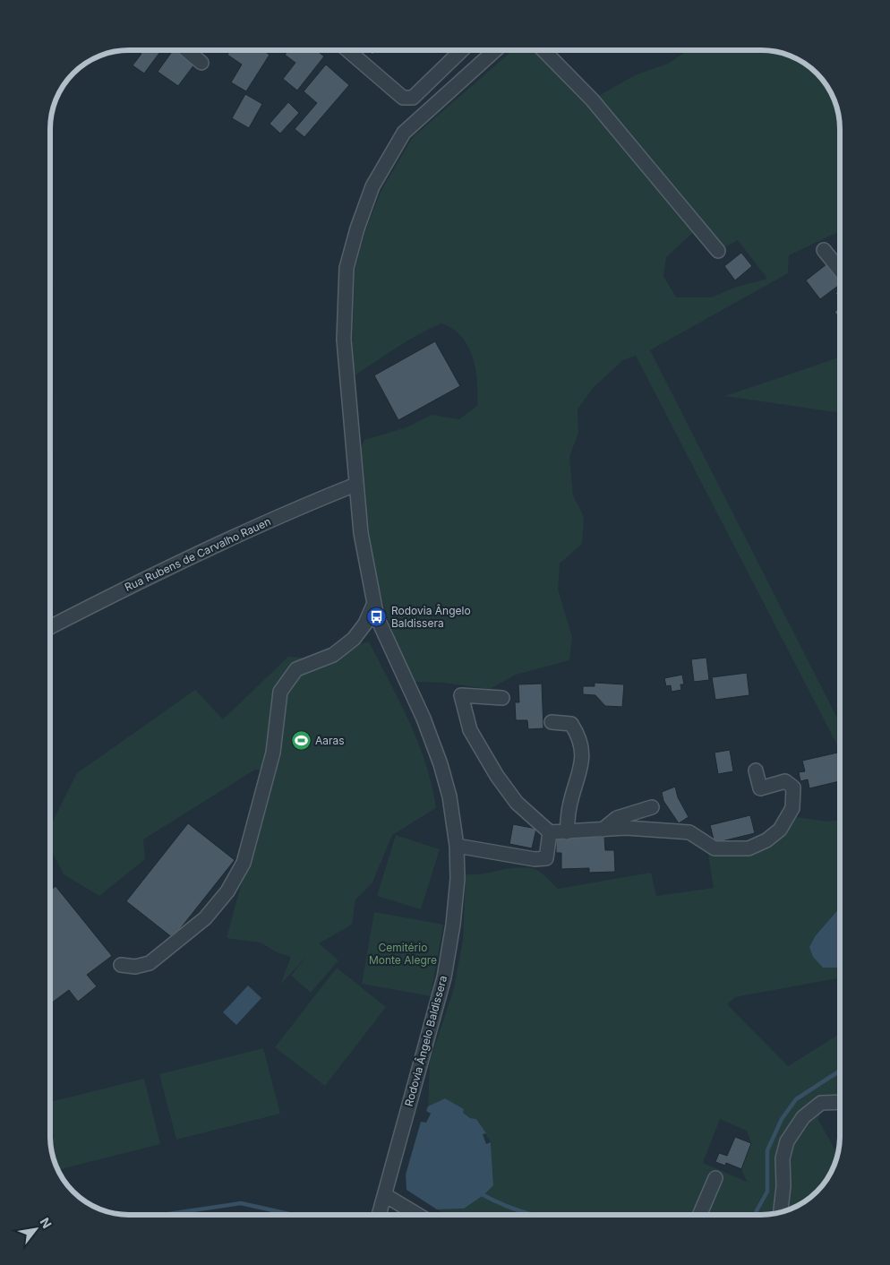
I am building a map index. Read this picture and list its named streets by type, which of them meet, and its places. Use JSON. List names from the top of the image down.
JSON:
{
  "streets": {
    "street": ["Rua Rubens de Carvalho Rauen", "Rodovia Ângelo Baldissera"]
  },
  "crossings": [
    ["Rua Rubens de Carvalho Rauen", "Rodovia Ângelo Baldissera"]
  ],
  "parks": ["Cemitério Monte Alegre"],
  "places": {
    "bus stop": ["Rodovia Ângelo Baldissera"],
    "sports": ["Aaras"]
  },
  "north": "top right"
}
